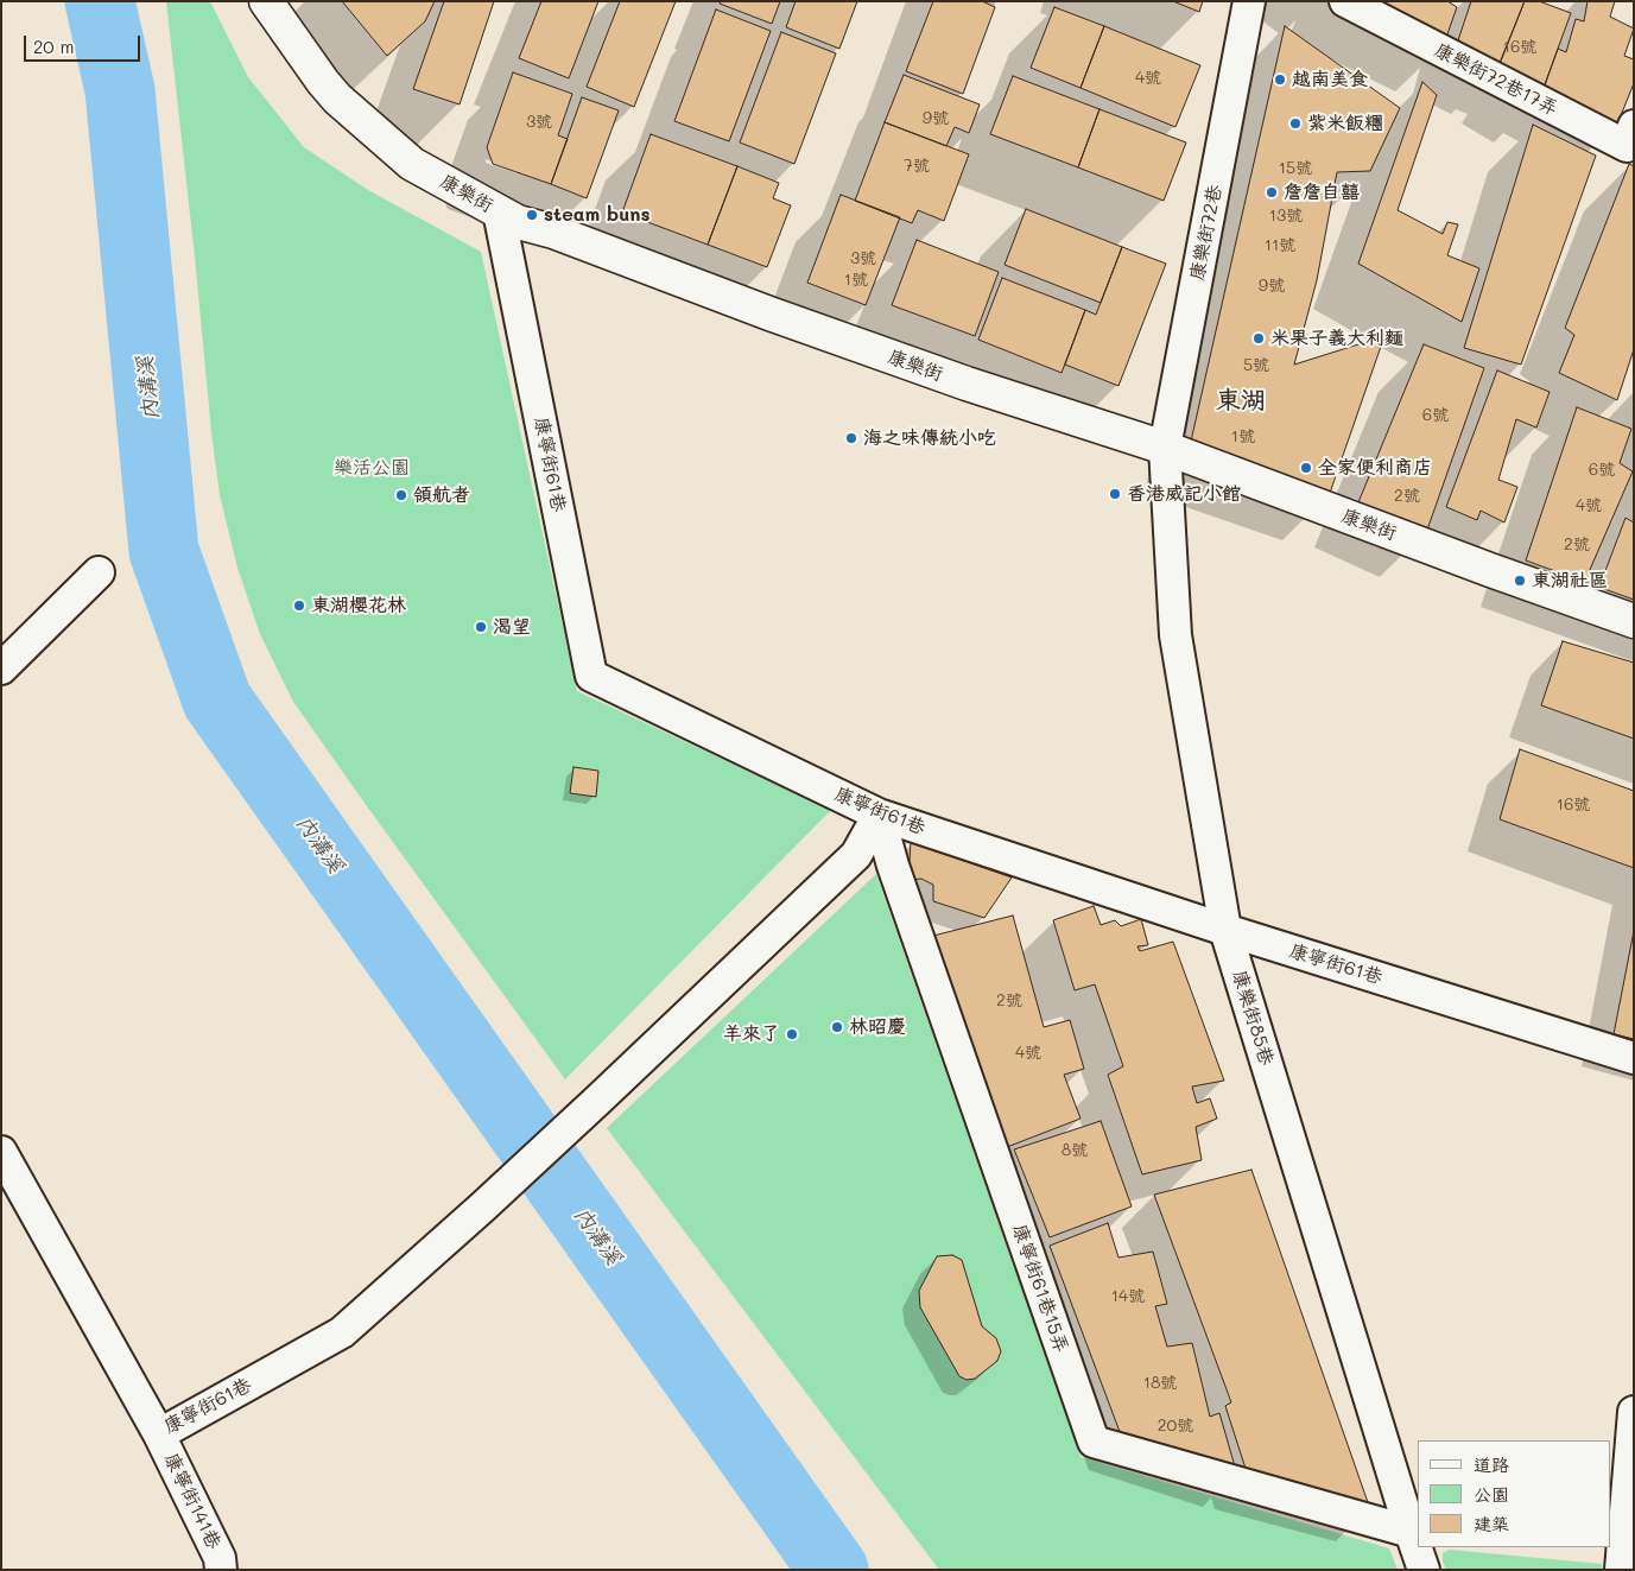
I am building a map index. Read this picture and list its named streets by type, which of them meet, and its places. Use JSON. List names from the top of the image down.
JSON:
{
  "streets": {
    "street": [
      "康樂街72巷17弄",
      "康樂街",
      "康樂街72巷",
      "康寧街61巷",
      "康樂街85巷",
      "康寧街61巷15弄",
      "康寧街141巷"
    ]
  },
  "crossings": [
    ["康樂街", "康樂街72巷"],
    ["康樂街", "康寧街61巷"],
    ["康樂街", "康樂街85巷"],
    ["康樂街72巷", "康樂街85巷"],
    ["康寧街61巷", "康樂街85巷"],
    ["康寧街61巷", "康寧街61巷15弄"],
    ["康寧街61巷", "康寧街141巷"],
    ["康樂街85巷", "康寧街61巷15弄"]
  ],
  "districts": ["東湖"],
  "water": ["內溝溪"],
  "parks": ["樂活公園"],
  "places": [
    "越南美食",
    "紫米飯糰",
    "詹詹自囍",
    "steam buns",
    "米果子義大利麵",
    "海之味傳統小吃",
    "全家便利商店",
    "香港威記小館",
    "領航者",
    "東湖社區",
    "東湖櫻花林",
    "渴望",
    "林昭慶",
    "羊來了"
  ],
  "house_numbers": [
    "16號",
    "4號",
    "9號",
    "3號",
    "7號",
    "15號",
    "13號",
    "11號",
    "3號",
    "1號",
    "9號",
    "5號",
    "6號",
    "1號",
    "6號",
    "2號",
    "4號",
    "2號",
    "16號",
    "2號",
    "4號",
    "8號",
    "14號",
    "18號",
    "20號"
  ],
  "legend": ["道路", "公園", "建築"],
  "scale_bar": "20 m"
}
